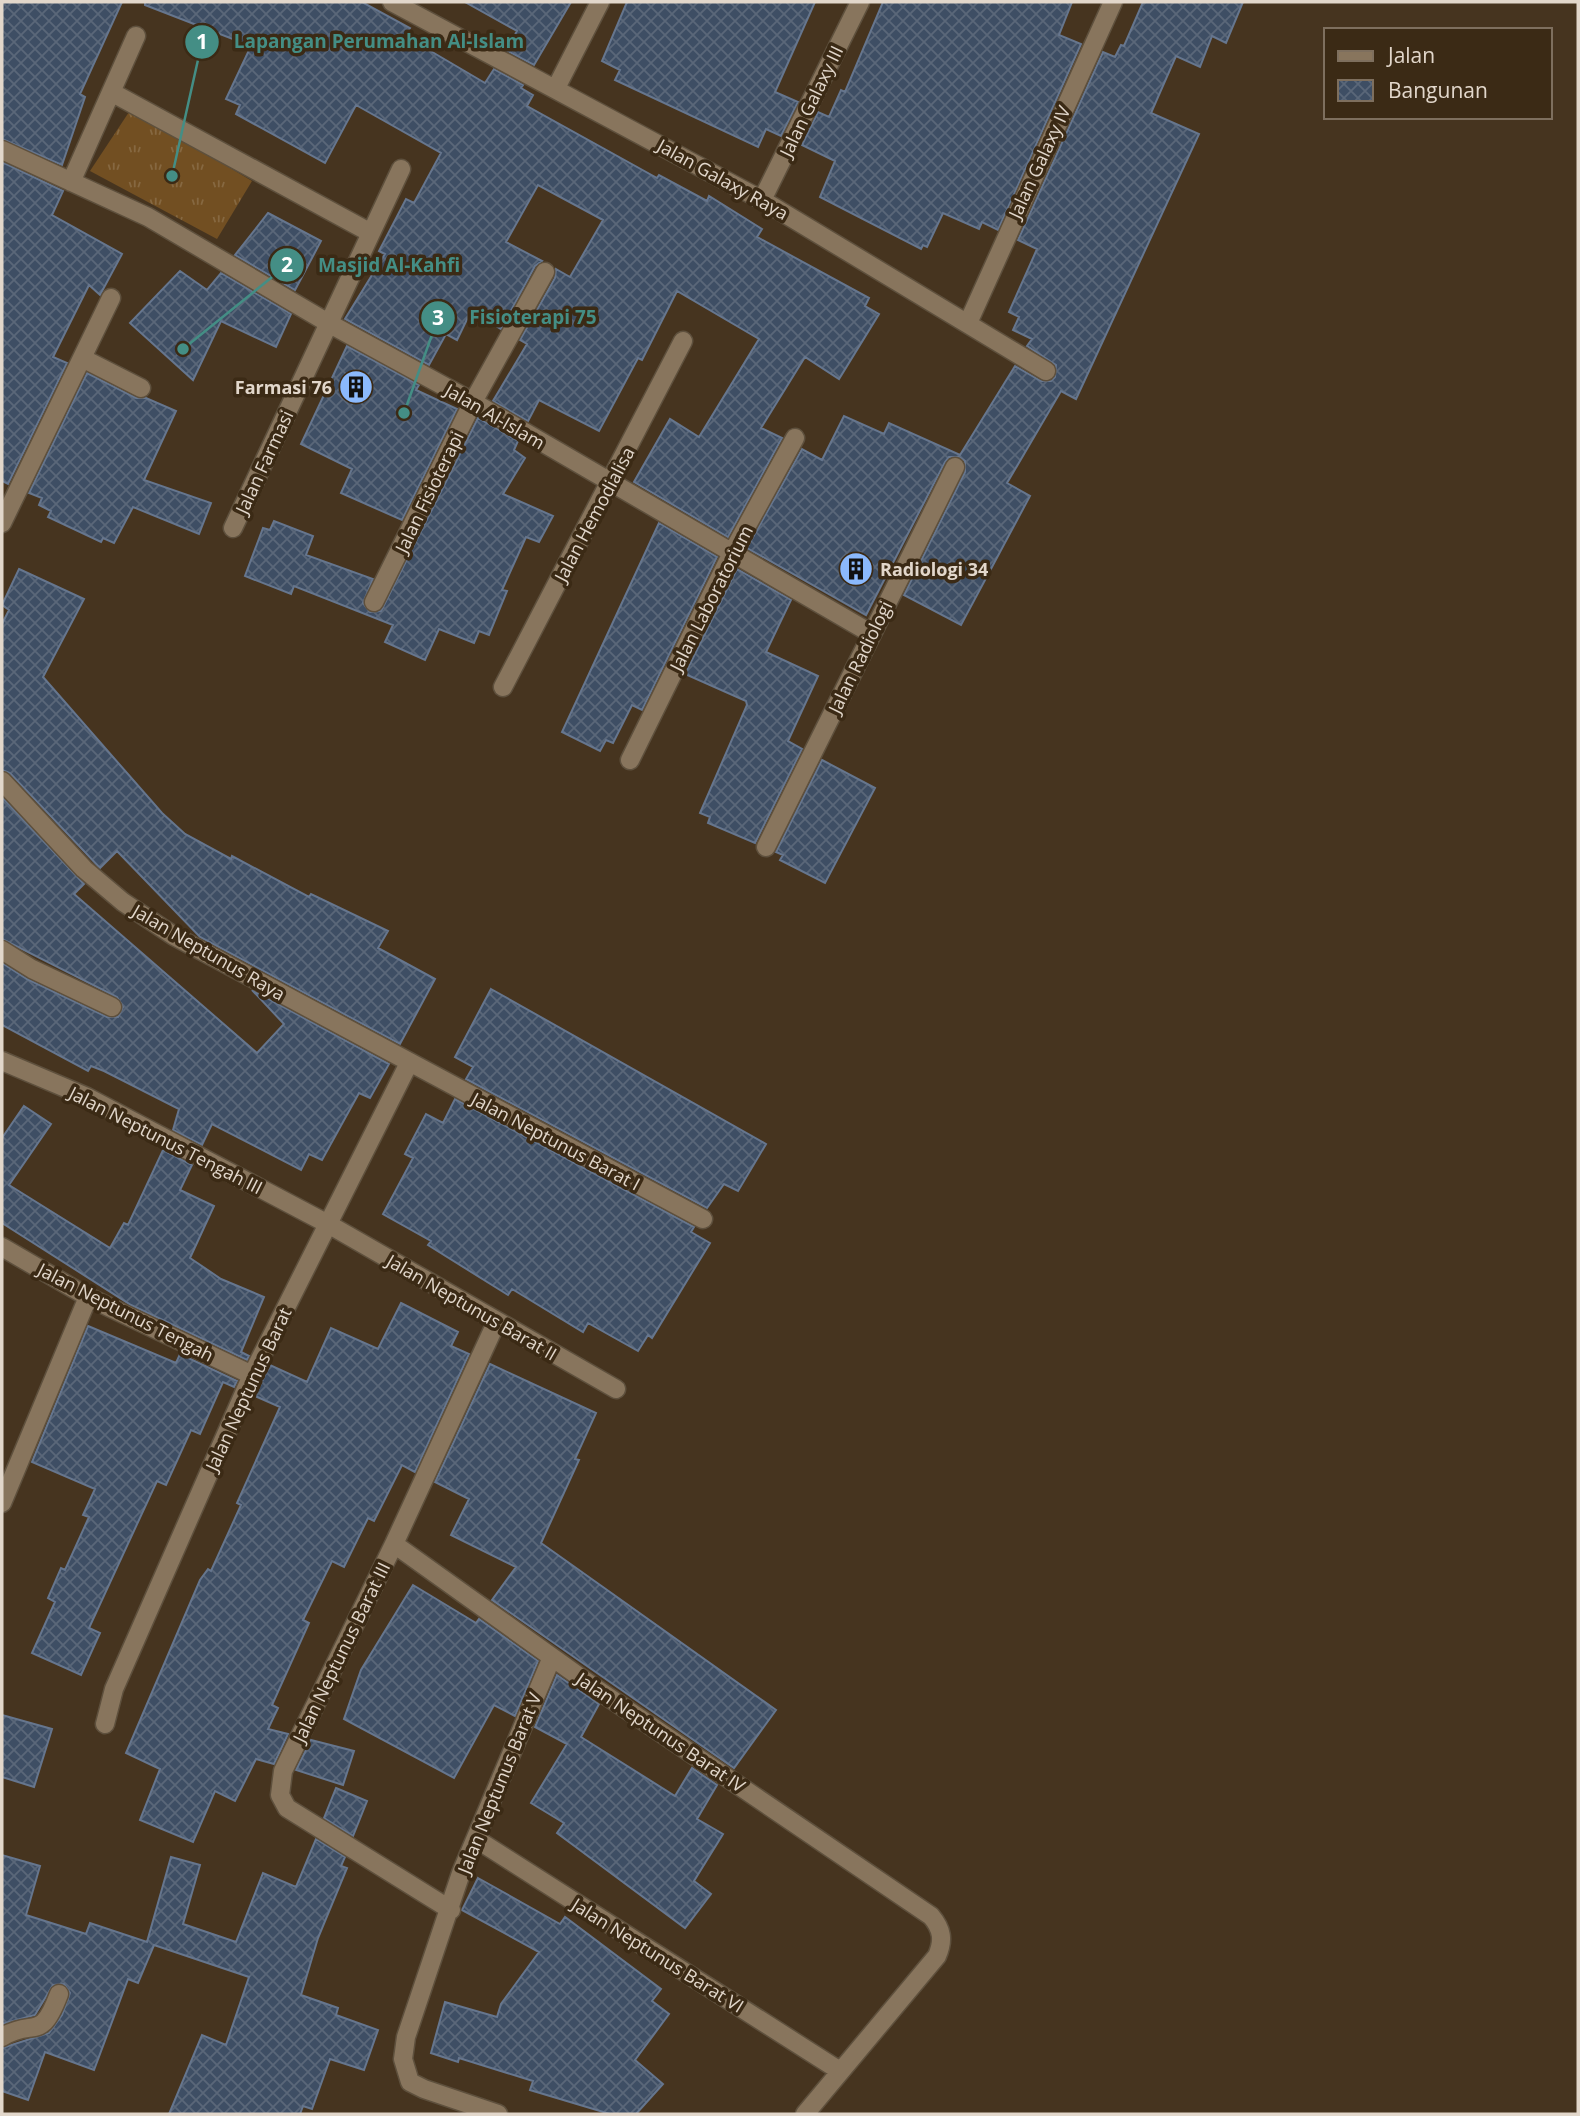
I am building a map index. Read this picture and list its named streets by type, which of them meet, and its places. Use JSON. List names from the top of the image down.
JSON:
{
  "streets": {
    "street": [
      "Jalan Galaxy III",
      "Jalan Galaxy IV",
      "Jalan Galaxy Raya",
      "Jalan Al-Islam",
      "Jalan Farmasi",
      "Jalan Fisioterapi",
      "Jalan Hemodialisa",
      "Jalan Laboratorium",
      "Jalan Radiologi",
      "Jalan Neptunus Raya",
      "Jalan Neptunus Tengah III",
      "Jalan Neptunus Barat I",
      "Jalan Neptunus Barat II",
      "Jalan Neptunus Tengah",
      "Jalan Neptunus Barat",
      "Jalan Neptunus Barat III",
      "Jalan Neptunus Barat IV",
      "Jalan Neptunus Barat V",
      "Jalan Neptunus Barat VI"
    ]
  },
  "crossings": [
    ["Jalan Galaxy III", "Jalan Galaxy Raya"],
    ["Jalan Galaxy IV", "Jalan Galaxy Raya"],
    ["Jalan Al-Islam", "Jalan Farmasi"],
    ["Jalan Al-Islam", "Jalan Fisioterapi"],
    ["Jalan Al-Islam", "Jalan Hemodialisa"],
    ["Jalan Al-Islam", "Jalan Laboratorium"],
    ["Jalan Al-Islam", "Jalan Radiologi"],
    ["Jalan Neptunus Raya", "Jalan Neptunus Barat I"],
    ["Jalan Neptunus Raya", "Jalan Neptunus Barat"],
    ["Jalan Neptunus Tengah III", "Jalan Neptunus Barat II"],
    ["Jalan Neptunus Tengah III", "Jalan Neptunus Barat"],
    ["Jalan Neptunus Barat I", "Jalan Neptunus Barat"],
    ["Jalan Neptunus Barat II", "Jalan Neptunus Barat"],
    ["Jalan Neptunus Barat II", "Jalan Neptunus Barat III"],
    ["Jalan Neptunus Tengah", "Jalan Neptunus Barat"],
    ["Jalan Neptunus Barat III", "Jalan Neptunus Barat IV"],
    ["Jalan Neptunus Barat III", "Jalan Neptunus Barat V"],
    ["Jalan Neptunus Barat IV", "Jalan Neptunus Barat V"],
    ["Jalan Neptunus Barat IV", "Jalan Neptunus Barat VI"],
    ["Jalan Neptunus Barat V", "Jalan Neptunus Barat VI"]
  ],
  "places": {
    "other": ["Lapangan Perumahan Al-Islam", "Masjid Al-Kahfi", "Fisioterapi 75"],
    "building": ["Farmasi 76", "Radiologi 34"]
  },
  "legend": ["Jalan", "Bangunan"]
}
